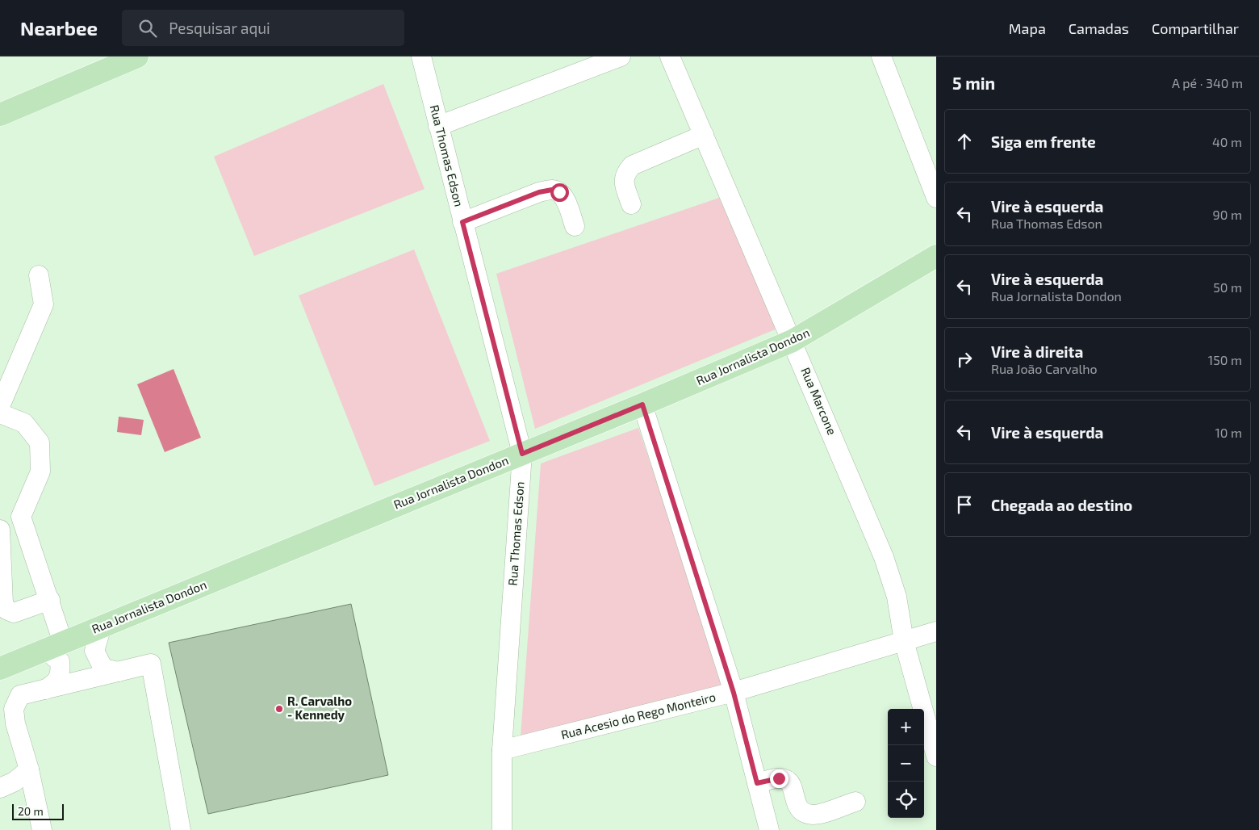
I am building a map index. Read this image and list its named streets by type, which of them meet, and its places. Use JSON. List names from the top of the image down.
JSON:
{
  "streets": {
    "main road": ["Rua Jornalista Dondon"],
    "street": ["Rua Thomas Edson", "Rua Marcone", "Rua Acesio do Rego Monteiro"]
  },
  "crossings": [
    ["Rua Thomas Edson", "Rua Jornalista Dondon"],
    ["Rua Thomas Edson", "Rua Acesio do Rego Monteiro"],
    ["Rua Jornalista Dondon", "Rua Marcone"],
    ["Rua Marcone", "Rua Acesio do Rego Monteiro"]
  ],
  "places": ["R. Carvalho - Kennedy"],
  "scale_bar": "20 m",
  "page": {
    "header": "Nearbee",
    "search": "Pesquisar aqui",
    "nav": ["Mapa", "Camadas", "Compartilhar"],
    "heading": ["5 min", "A pé · 340 m"],
    "list": [
      ["Siga em frente", "40 m"],
      ["Vire à esquerda", "Rua Thomas Edson", "90 m"],
      ["Vire à esquerda", "Rua Jornalista Dondon", "50 m"],
      ["Vire à direita", "Rua João Carvalho", "150 m"],
      ["Vire à esquerda", "10 m"],
      "Chegada ao destino"
    ],
    "map_buttons": ["+", "−"],
    "scale": "20 m"
  }
}
